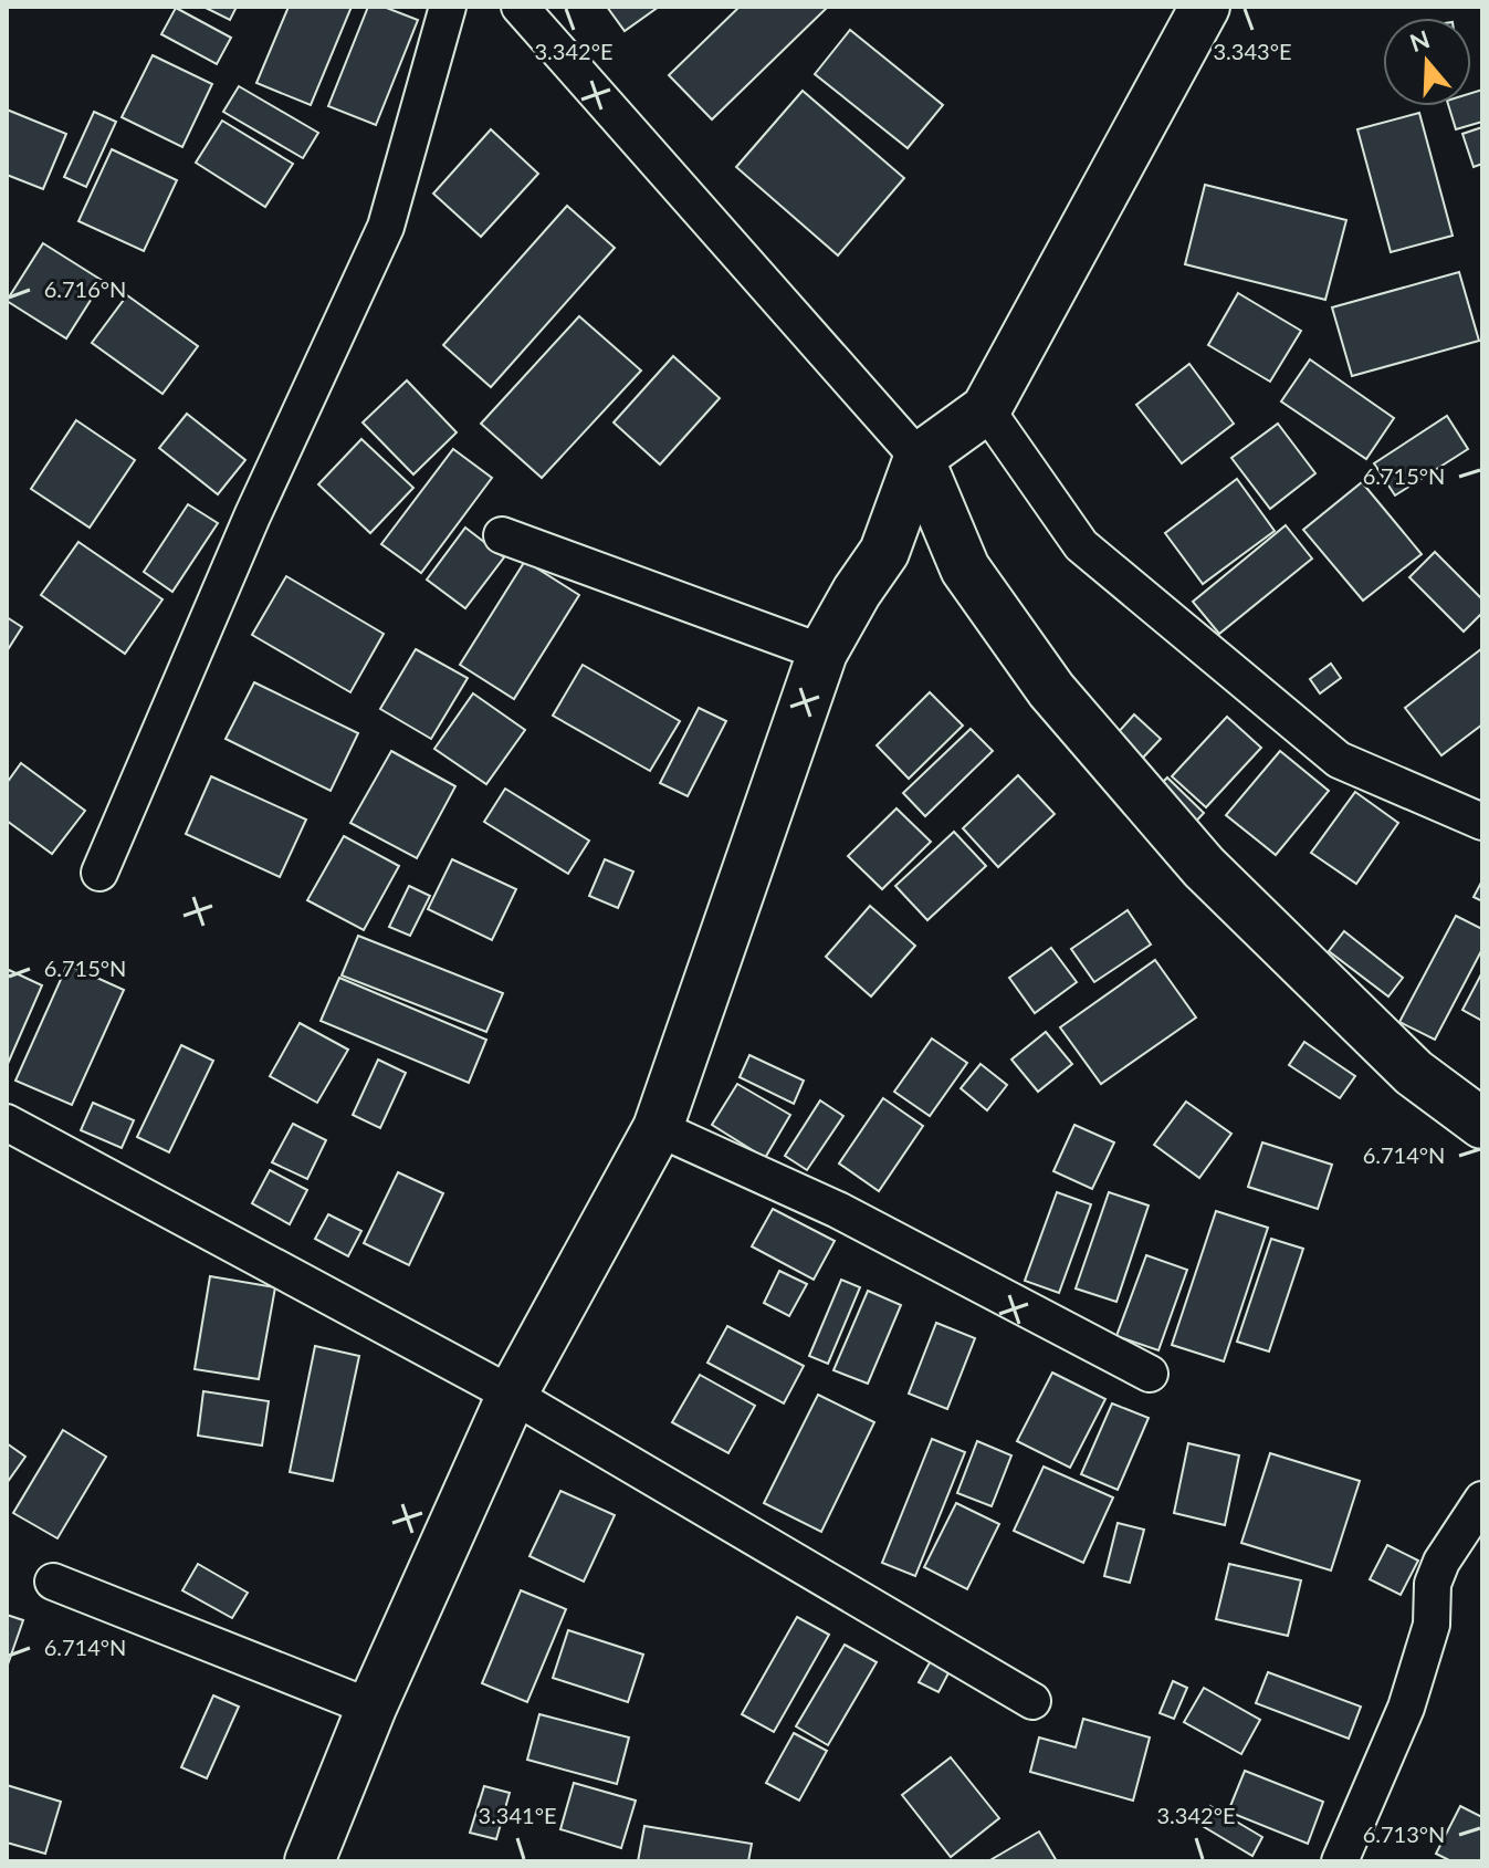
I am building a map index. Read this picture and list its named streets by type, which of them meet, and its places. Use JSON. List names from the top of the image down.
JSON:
{
  "north": "top",
  "coordinates": [
    "3.342°E",
    "3.343°E",
    "6.716°N",
    "6.715°N",
    "6.714°N",
    "3.341°E",
    "6.713°N"
  ]
}
